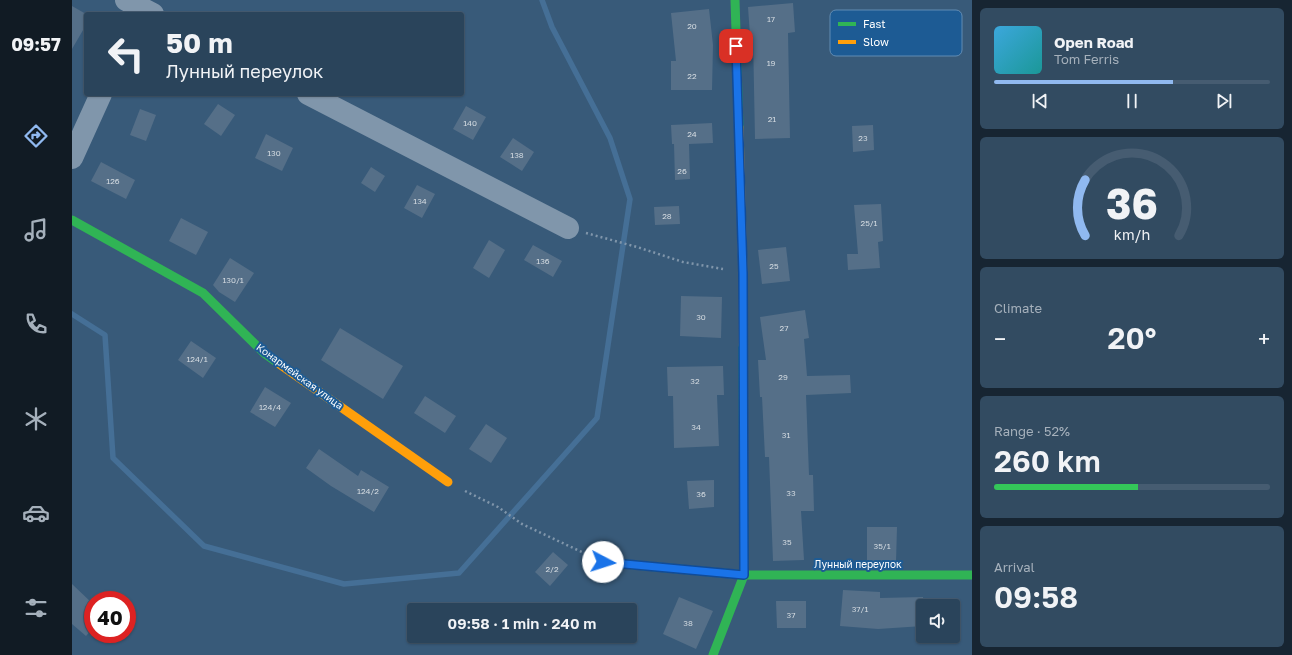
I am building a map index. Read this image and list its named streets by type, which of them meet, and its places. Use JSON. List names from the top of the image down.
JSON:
{
  "streets": {
    "street": ["Конармейская улица", "Лунный переулок"]
  },
  "house_numbers": [
    "17",
    "20",
    "19",
    "22",
    "21",
    "140",
    "24",
    "23",
    "130",
    "138",
    "26",
    "126",
    "134",
    "28",
    "25/1",
    "136",
    "25",
    "130/1",
    "30",
    "27",
    "124/1",
    "29",
    "32",
    "124/4",
    "34",
    "31",
    "124/2",
    "33",
    "36",
    "35",
    "35/1",
    "2/2",
    "37/1",
    "37",
    "38"
  ],
  "legend": ["Fast", "Slow"],
  "page": {
    "tabs": "09:57",
    "turn": ["50 m", "Лунный переулок"],
    "song": ["Open Road", "Tom Ferris"],
    "tile": [
      "Climate",
      ["Range · 52%", "260 km"],
      ["Arrival", "09:58"]
    ],
    "heat": ["−", "20°", "+"],
    "limit": "40",
    "trip": "09:58 · 1 min · 240 m",
    "gauge": ["36", "km/h"]
  }
}
